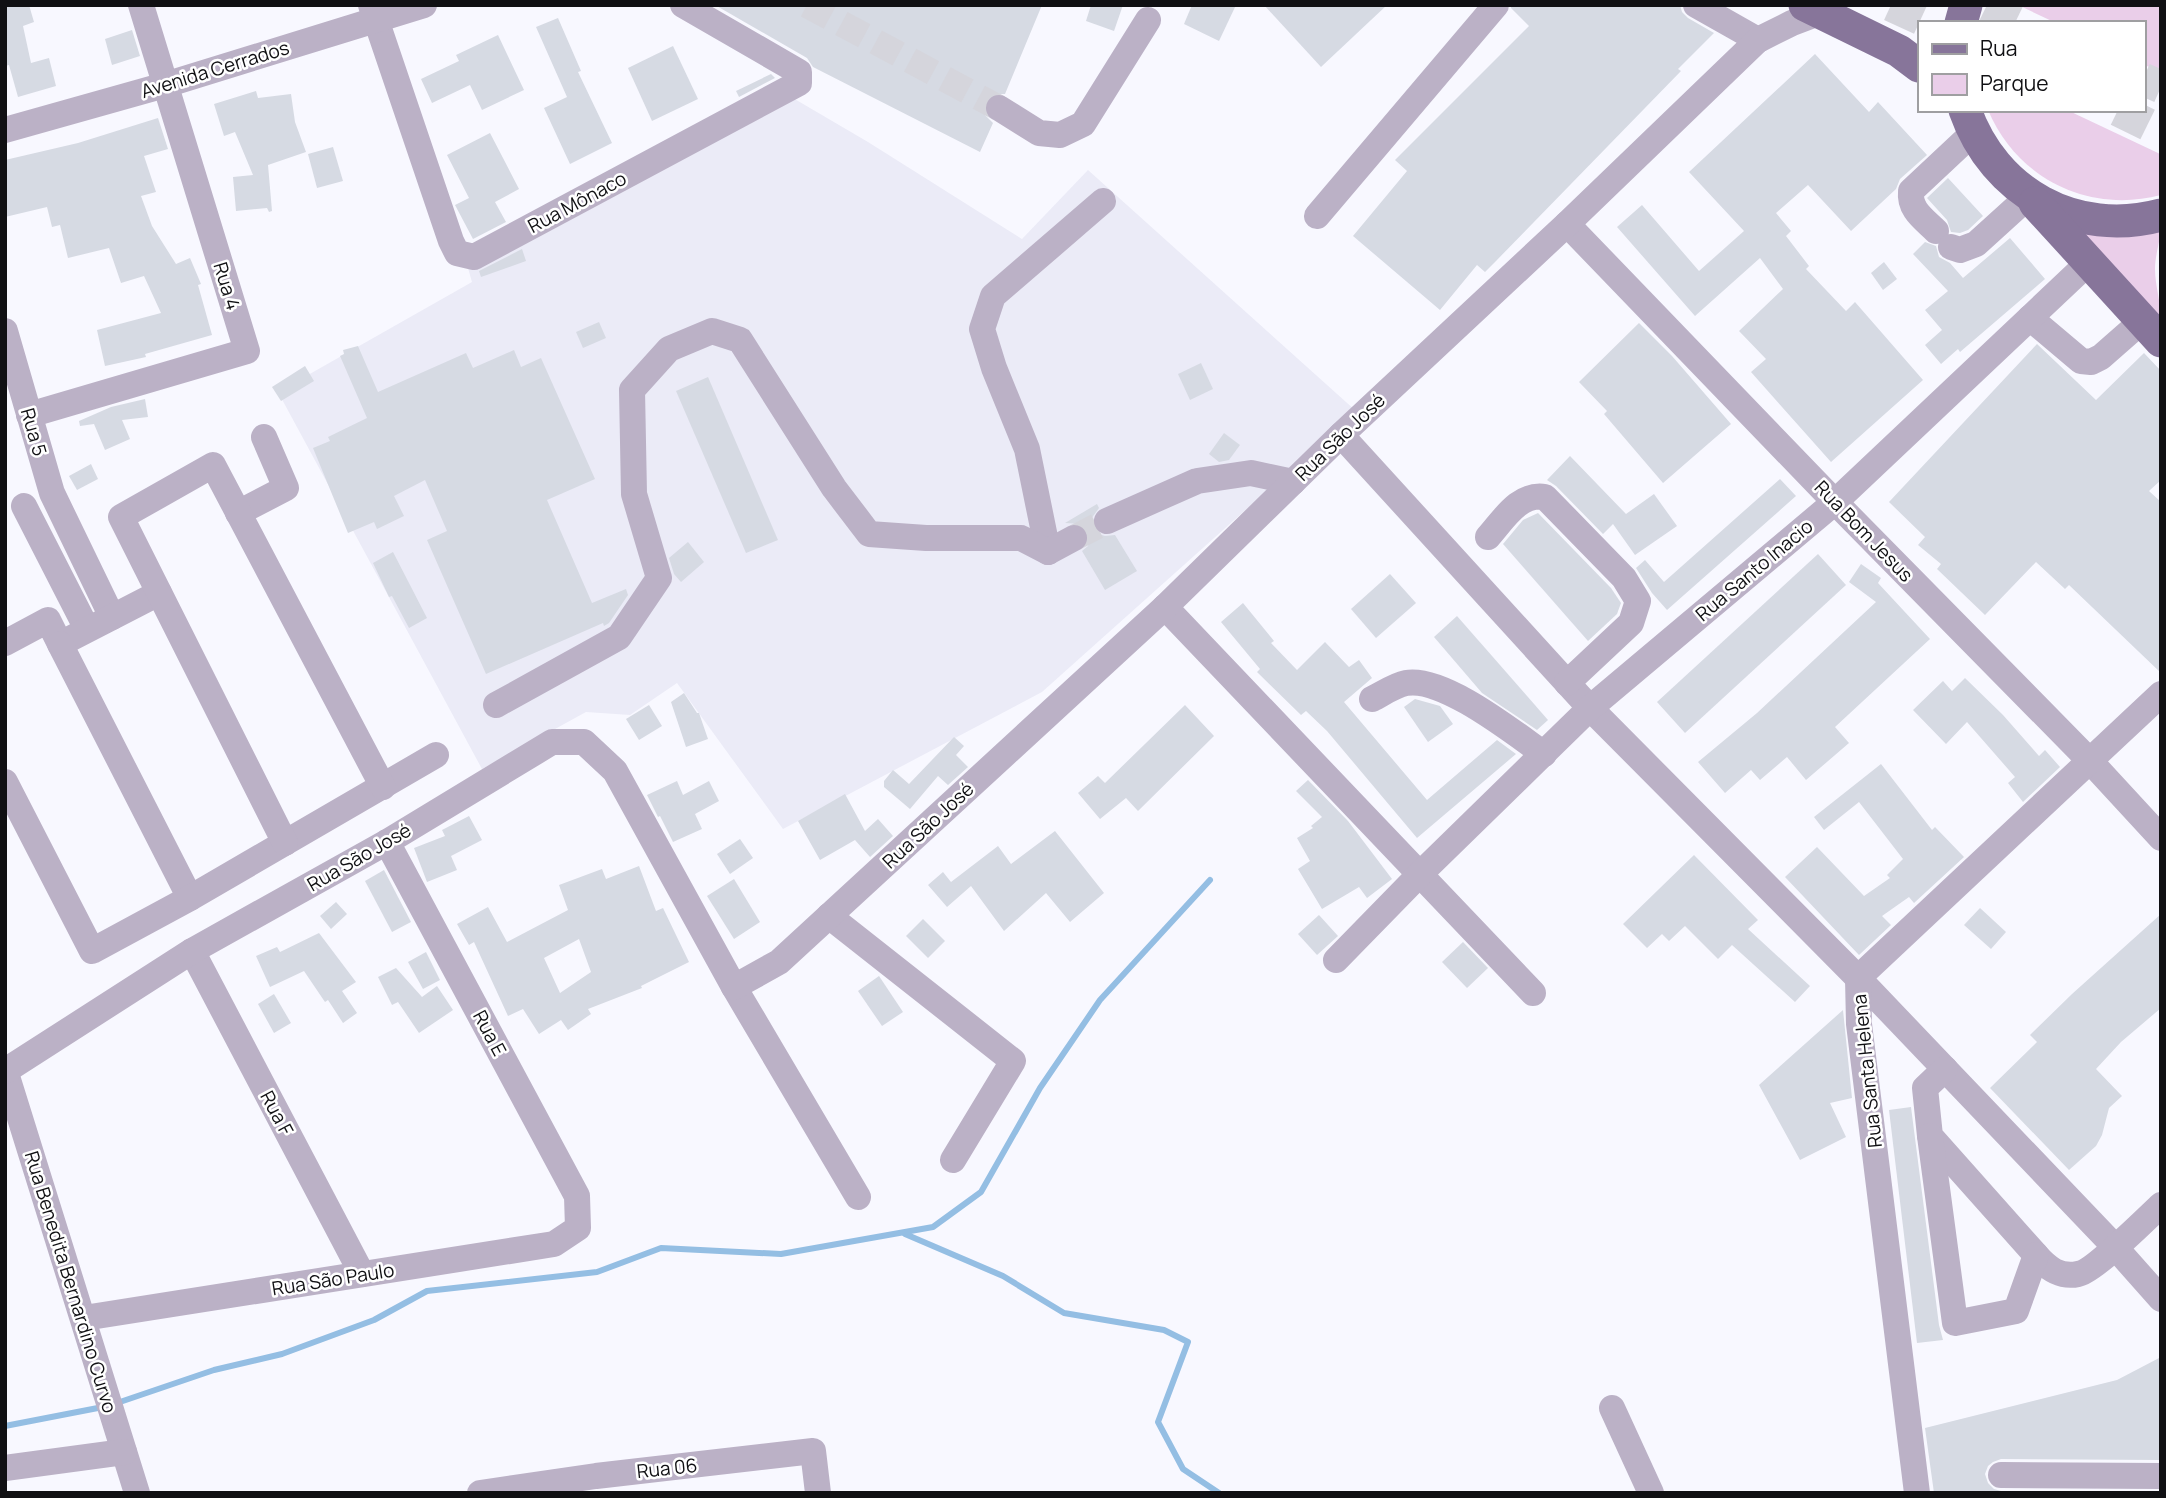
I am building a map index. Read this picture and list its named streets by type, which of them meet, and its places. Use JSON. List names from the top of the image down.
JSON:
{
  "streets": {
    "street": [
      "Avenida Cerrados",
      "Rua Mônaco",
      "Rua 4",
      "Rua 5",
      "Rua São José",
      "Rua Bom Jesus",
      "Rua Santo Inacio",
      "Rua E",
      "Rua Santa Helena",
      "Rua F",
      "Rua São Paulo",
      "Rua Benedita Bernardino Curvo",
      "Rua 06"
    ]
  },
  "crossings": [
    ["Avenida Cerrados", "Rua Mônaco"],
    ["Avenida Cerrados", "Rua 4"],
    ["Rua 4", "Rua 5"],
    ["Rua São José", "Rua Bom Jesus"],
    ["Rua São José", "Rua E"],
    ["Rua São José", "Rua F"],
    ["Rua São José", "Rua Benedita Bernardino Curvo"],
    ["Rua Bom Jesus", "Rua Santo Inacio"],
    ["Rua Bom Jesus", "Rua Santa Helena"],
    ["Rua E", "Rua São Paulo"],
    ["Rua F", "Rua São Paulo"],
    ["Rua São Paulo", "Rua Benedita Bernardino Curvo"]
  ],
  "legend": ["Rua", "Parque"]
}
